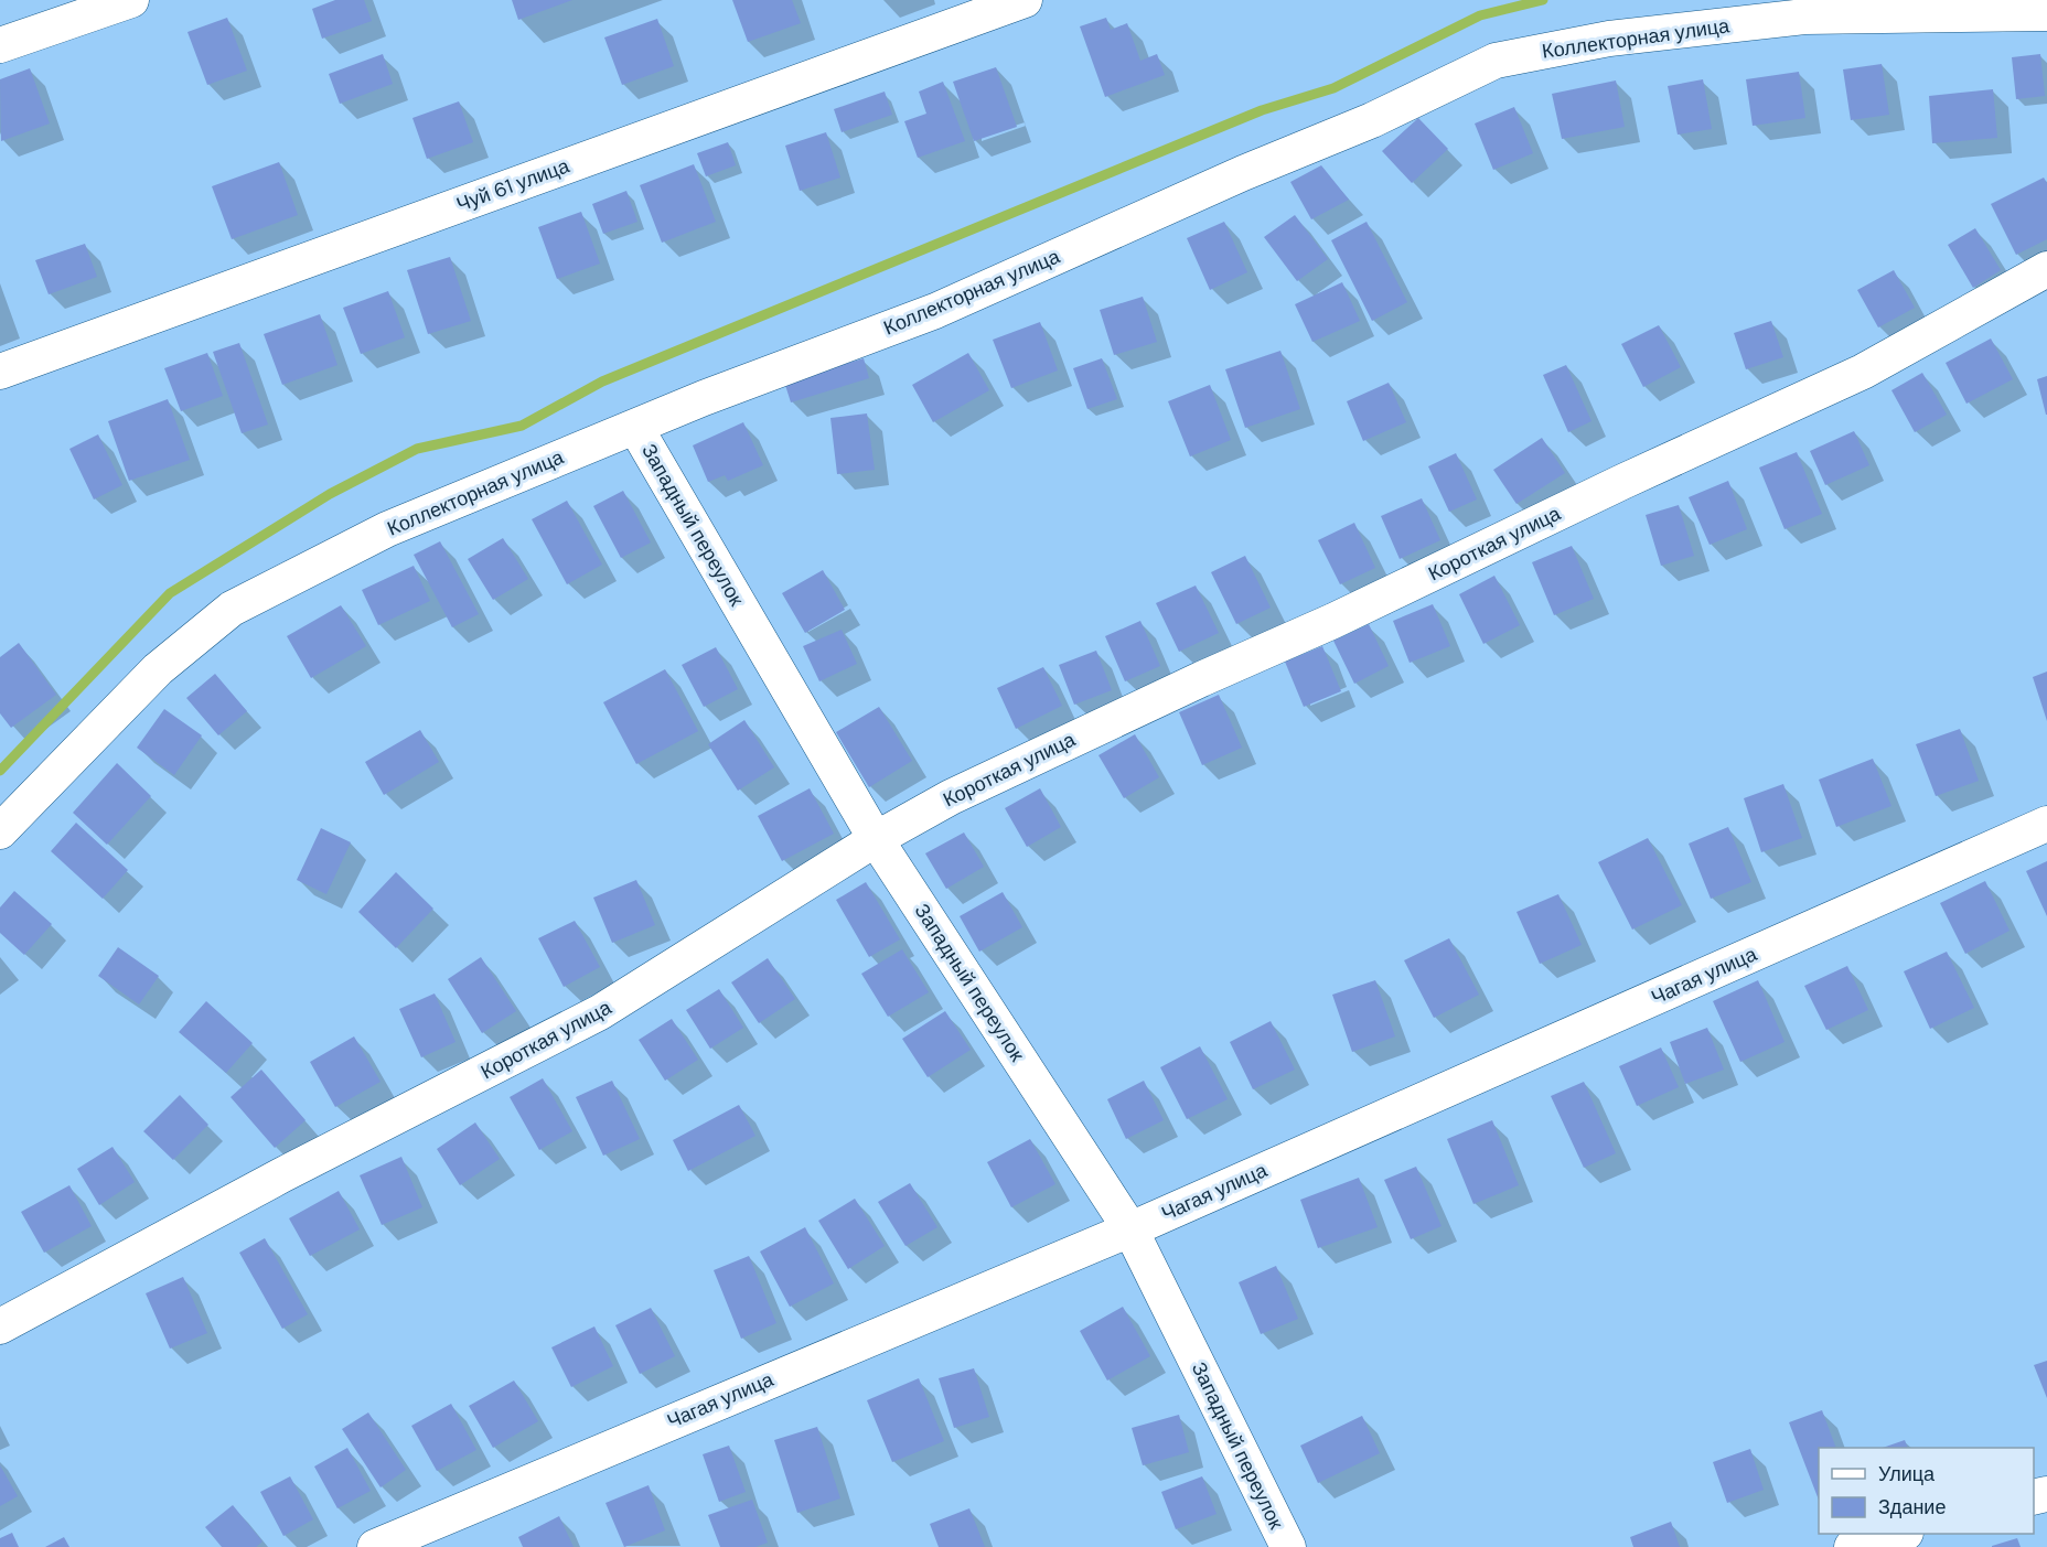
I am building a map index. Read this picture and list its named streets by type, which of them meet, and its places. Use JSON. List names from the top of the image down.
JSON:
{
  "streets": {
    "street": [
      "Коллекторная улица",
      "Чуй 61 улица",
      "Западный переулок",
      "Короткая улица",
      "Чагая улица"
    ]
  },
  "crossings": [
    ["Коллекторная улица", "Западный переулок"],
    ["Западный переулок", "Короткая улица"],
    ["Западный переулок", "Чагая улица"]
  ],
  "legend": ["Улица", "Здание"]
}
